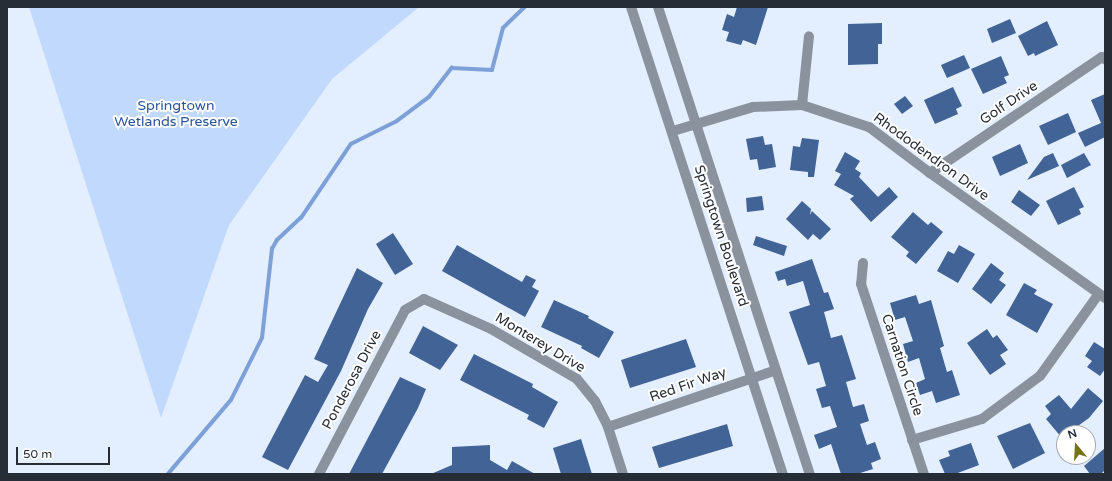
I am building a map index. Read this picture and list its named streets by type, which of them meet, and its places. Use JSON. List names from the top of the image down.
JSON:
{
  "streets": {
    "street": [
      "Golf Drive",
      "Rhododendron Drive",
      "Springtown Boulevard",
      "Monterey Drive",
      "Carnation Circle",
      "Ponderosa Drive",
      "Red Fir Way"
    ]
  },
  "crossings": [
    ["Golf Drive", "Rhododendron Drive"],
    ["Rhododendron Drive", "Springtown Boulevard"],
    ["Springtown Boulevard", "Red Fir Way"],
    ["Monterey Drive", "Ponderosa Drive"],
    ["Monterey Drive", "Red Fir Way"]
  ],
  "parks": ["Springtown Wetlands Preserve"],
  "scale_bar": "50 m",
  "north": "top"
}
